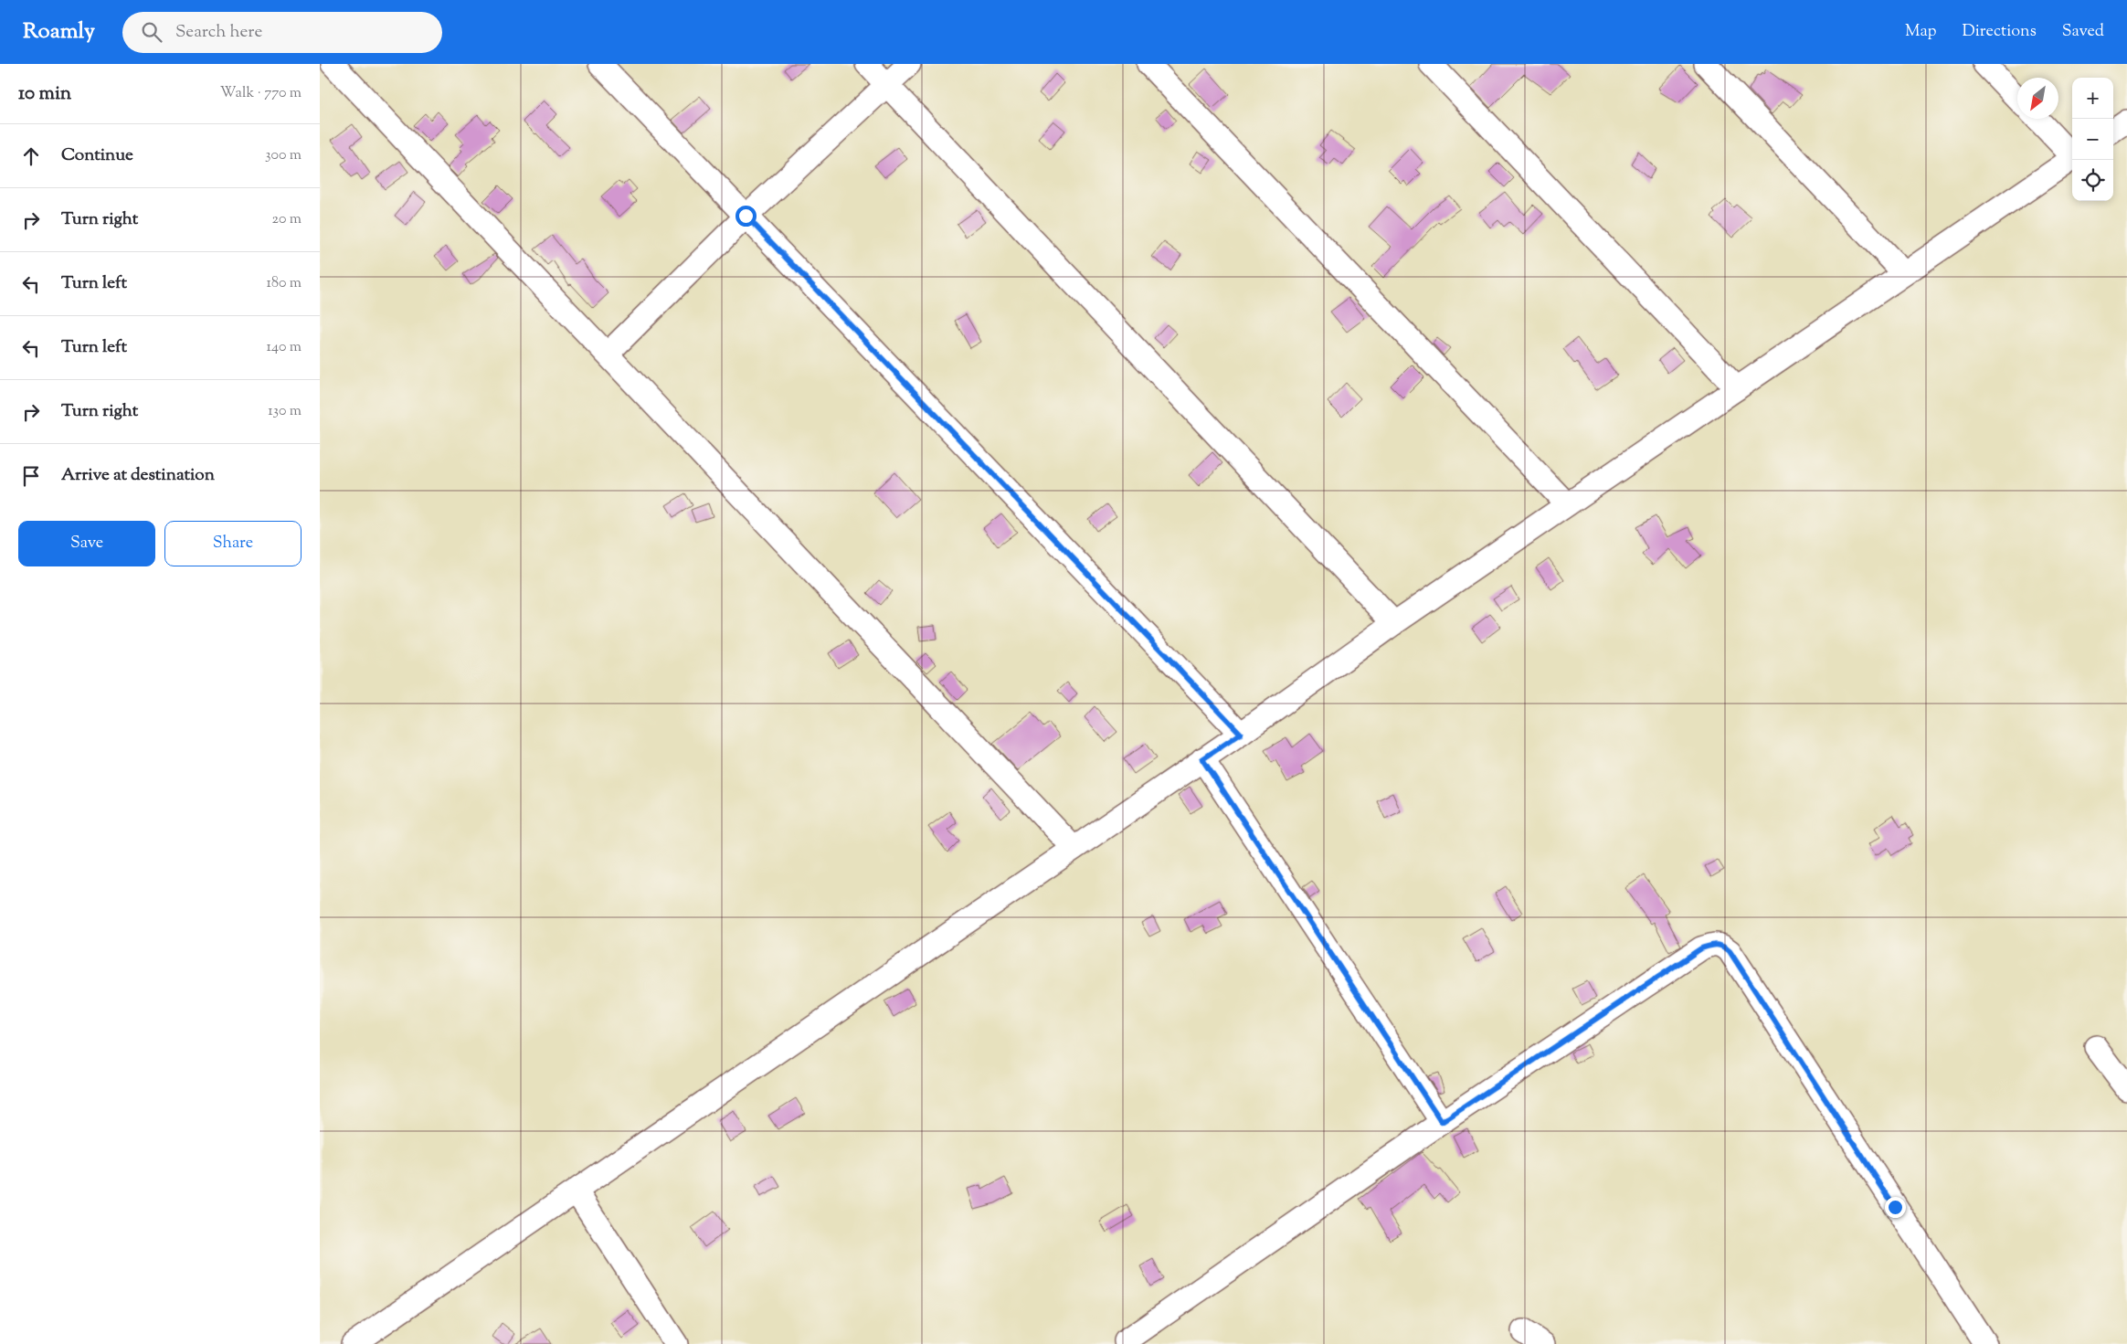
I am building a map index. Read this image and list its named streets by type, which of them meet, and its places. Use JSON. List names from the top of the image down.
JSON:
{
  "north": "bottom left",
  "page": {
    "header": "Roamly",
    "search": "Search here",
    "nav": ["Map", "Directions", "Saved"],
    "heading": ["10 min", "Walk · 770 m"],
    "map_buttons": ["+", "−"],
    "list": [
      ["Continue", "300 m"],
      ["Turn right", "20 m"],
      ["Turn left", "180 m"],
      ["Turn left", "140 m"],
      ["Turn right", "130 m"],
      "Arrive at destination"
    ],
    "buttons": ["Save", "Share"]
  }
}
